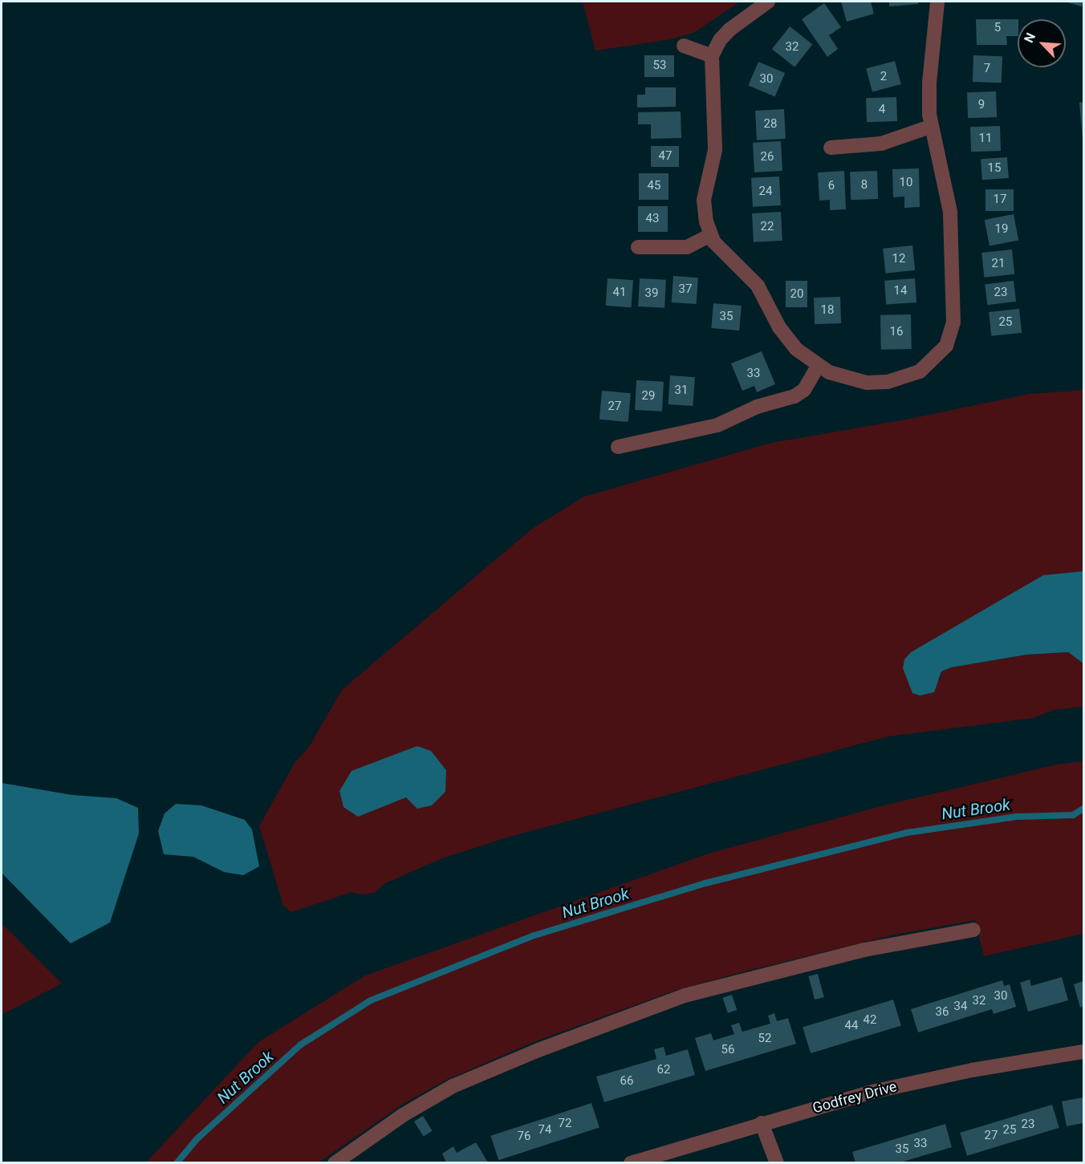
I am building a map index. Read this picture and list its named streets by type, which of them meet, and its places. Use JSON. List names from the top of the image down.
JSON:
{
  "streets": {
    "street": ["Godfrey Drive"]
  },
  "water": ["Nut Brook"],
  "house_numbers": [
    "5",
    "32",
    "53",
    "7",
    "2",
    "30",
    "9",
    "4",
    "28",
    "11",
    "47",
    "26",
    "15",
    "10",
    "8",
    "45",
    "6",
    "24",
    "17",
    "43",
    "22",
    "19",
    "12",
    "21",
    "37",
    "14",
    "41",
    "23",
    "39",
    "20",
    "18",
    "35",
    "25",
    "16",
    "33",
    "31",
    "29",
    "27",
    "30",
    "32",
    "34",
    "36",
    "42",
    "44",
    "52",
    "56",
    "62",
    "66",
    "72",
    "23",
    "74",
    "25",
    "27",
    "76",
    "33",
    "35"
  ],
  "north": "top left"
}
